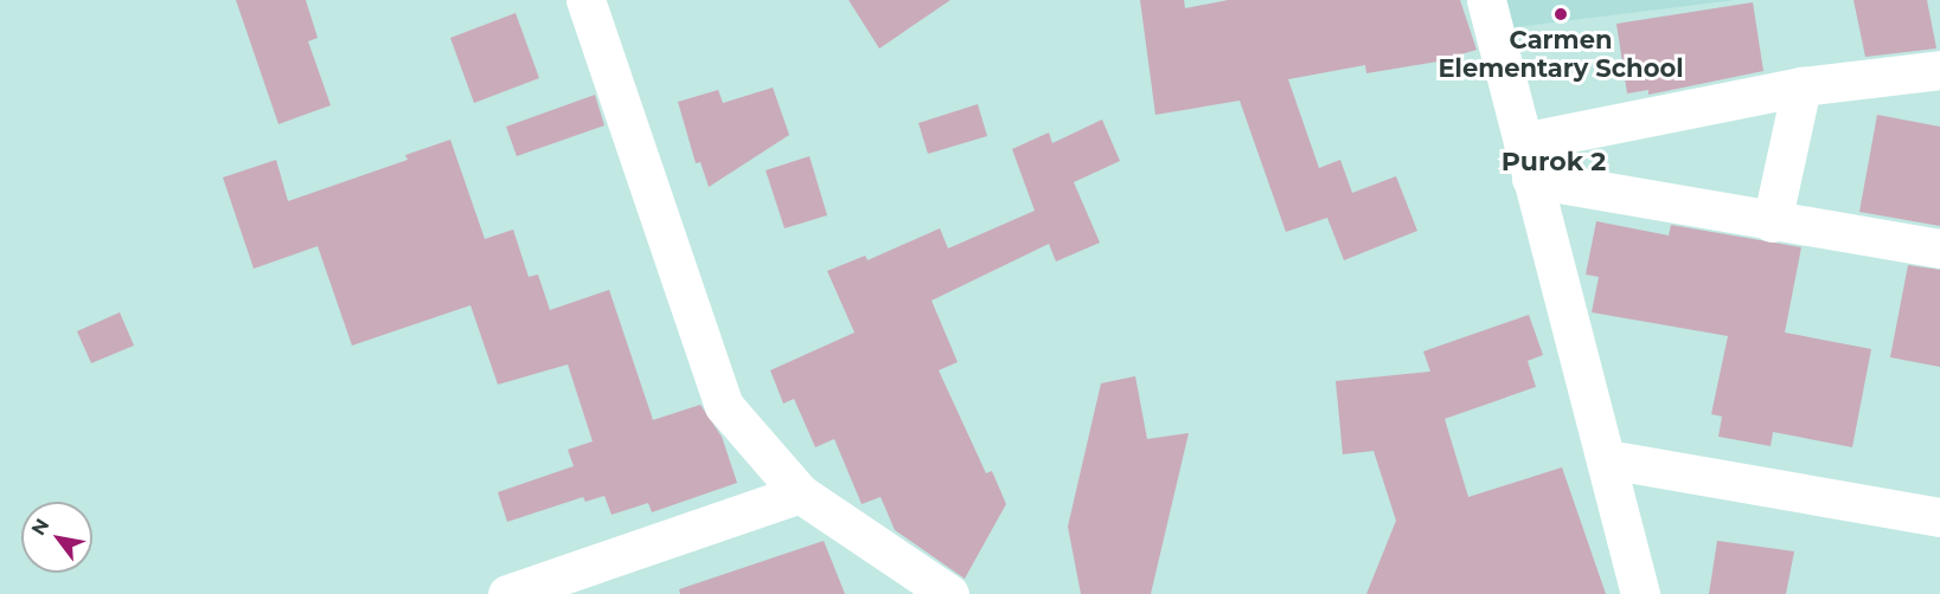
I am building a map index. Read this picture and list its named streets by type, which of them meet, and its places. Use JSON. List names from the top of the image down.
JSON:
{
  "districts": ["Purok 2"],
  "places": ["Carmen Elementary School"],
  "north": "top left"
}
